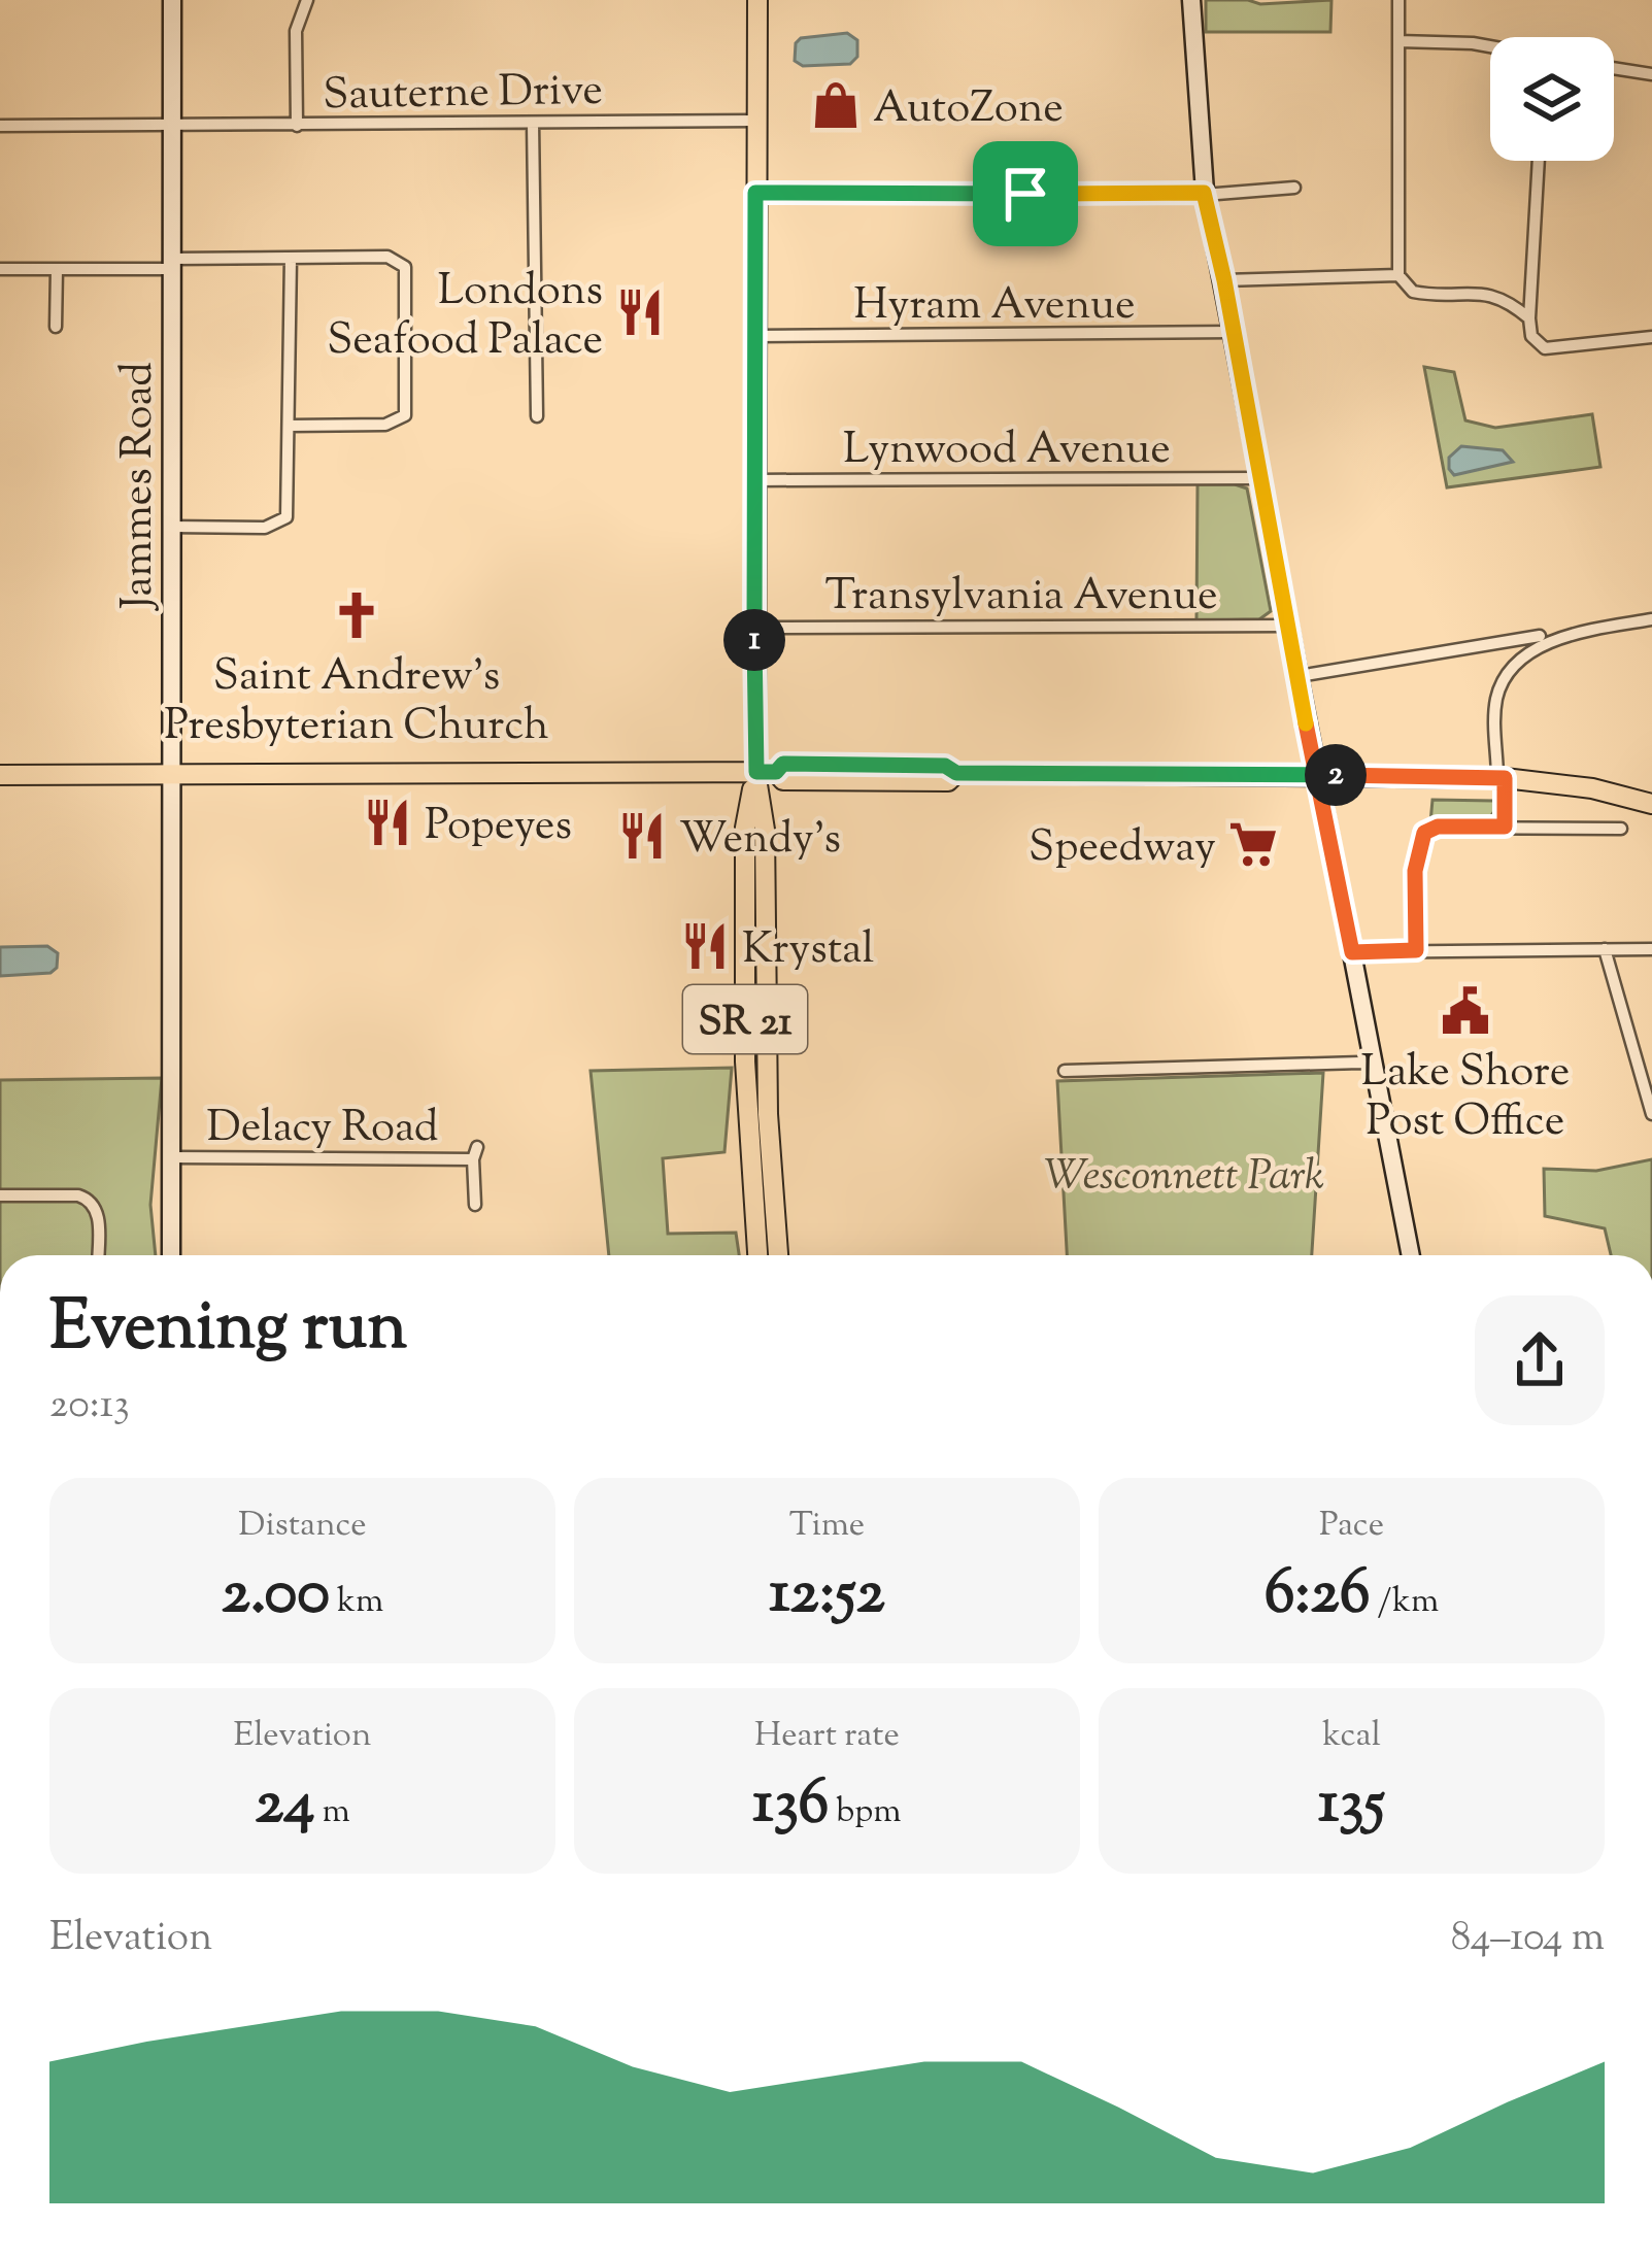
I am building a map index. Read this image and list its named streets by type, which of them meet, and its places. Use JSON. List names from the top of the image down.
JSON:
{
  "streets": {
    "main road": ["SR 21"],
    "street": [
      "Sauterne Drive",
      "Hyram Avenue",
      "Lynwood Avenue",
      "Jammes Road",
      "Transylvania Avenue",
      "Delacy Road"
    ]
  },
  "crossings": [
    ["Sauterne Drive", "Jammes Road"],
    ["Sauterne Drive", "SR 21"],
    ["Hyram Avenue", "SR 21"],
    ["Lynwood Avenue", "SR 21"],
    ["Jammes Road", "Delacy Road"],
    ["Transylvania Avenue", "SR 21"]
  ],
  "parks": ["Wesconnett Park"],
  "places": {
    "shop": ["AutoZone"],
    "restaurant": [
      "Londons Seafood Palace",
      "Popeyes",
      "Wendy's",
      "Krystal"
    ],
    "church": ["Saint Andrew's Presbyterian Church"],
    "supermarket": ["Speedway"],
    "public building": ["Lake Shore Post Office"]
  },
  "page": {
    "pins": ["1", "2"],
    "heading": ["Evening run", "20:13"],
    "stats": [
      ["Distance", "2.00 km"],
      ["Time", "12:52"],
      ["Pace", "6:26 /km"],
      ["Elevation", "24 m"],
      ["Heart rate", "136 bpm"],
      ["kcal", "135"]
    ],
    "chart": ["Elevation", "84–104 m"]
  }
}
